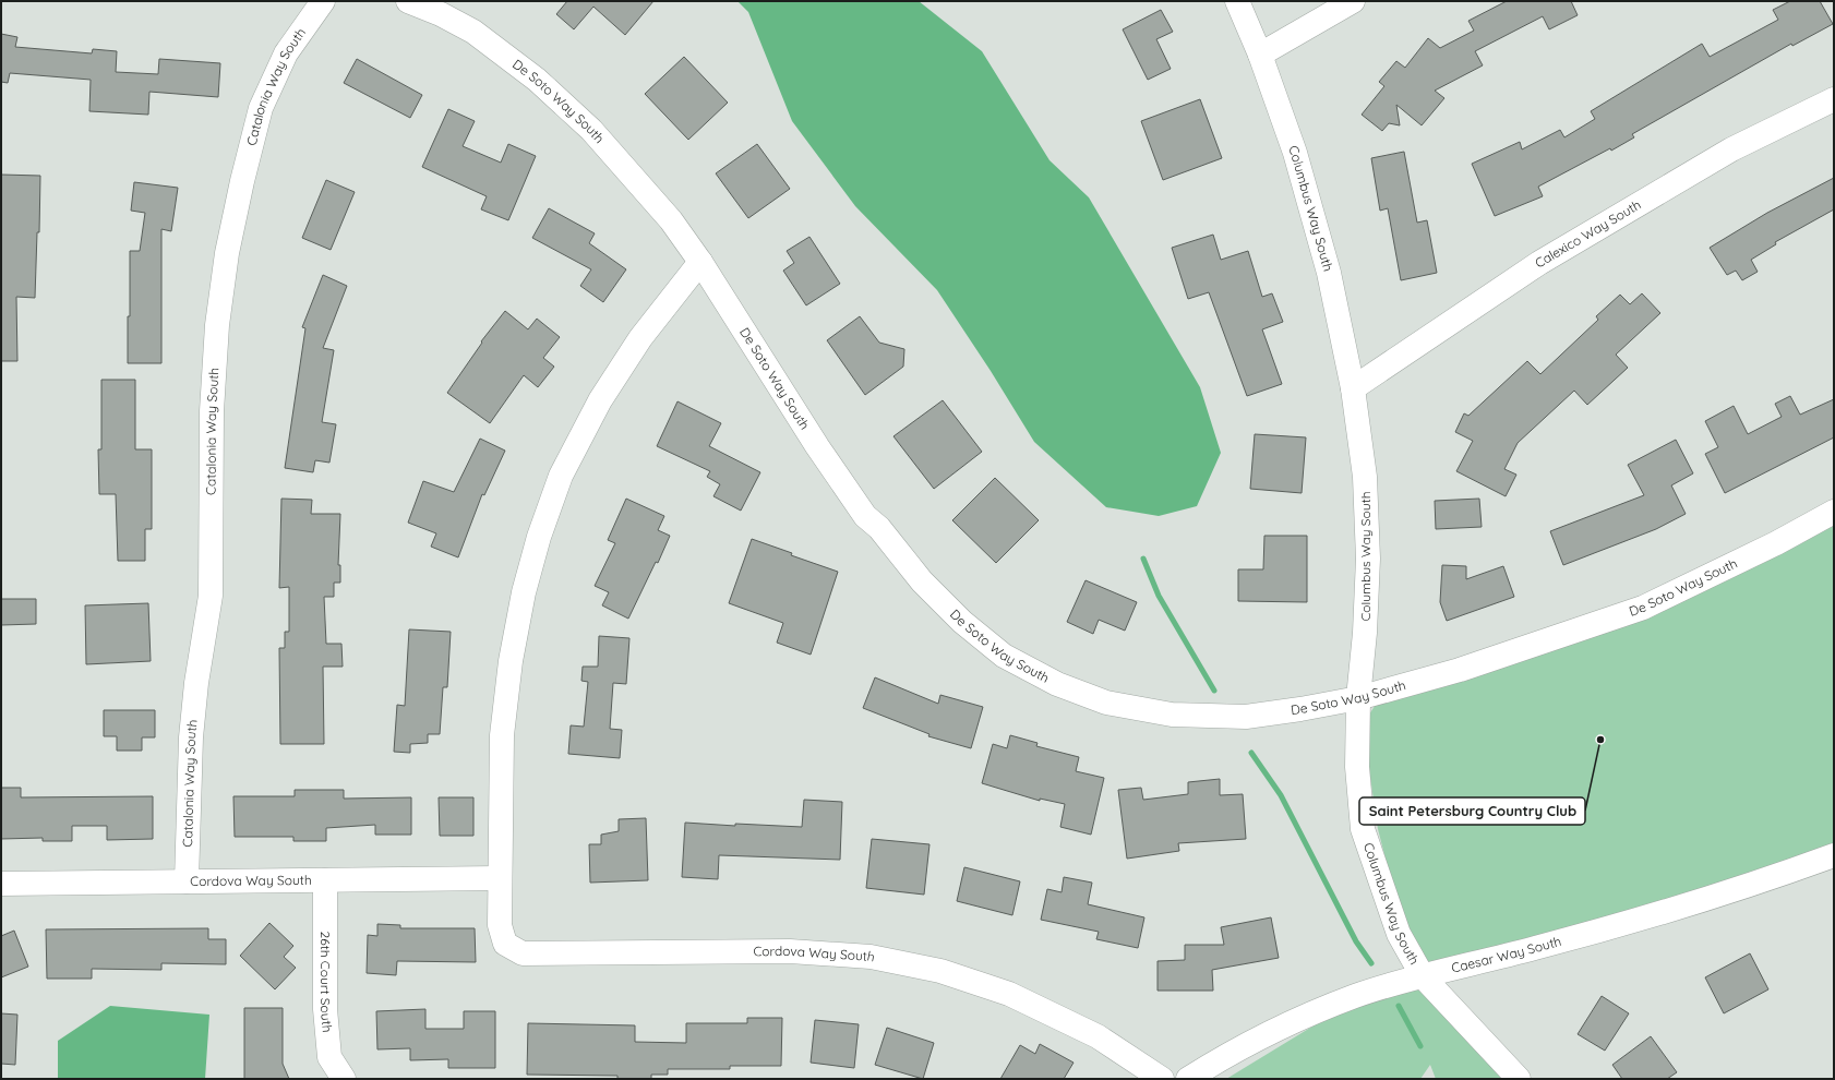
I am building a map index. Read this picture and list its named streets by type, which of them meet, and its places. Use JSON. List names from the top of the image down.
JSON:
{
  "streets": {
    "street": [
      "Catalonia Way South",
      "De Soto Way South",
      "Columbus Way South",
      "Calexico Way South",
      "Cordova Way South",
      "Caesar Way South",
      "26th Court South"
    ]
  },
  "crossings": [
    ["Catalonia Way South", "Cordova Way South"],
    ["De Soto Way South", "Columbus Way South"],
    ["De Soto Way South", "Cordova Way South"],
    ["Columbus Way South", "Calexico Way South"],
    ["Columbus Way South", "Caesar Way South"],
    ["Cordova Way South", "26th Court South"]
  ],
  "places": ["Saint Petersburg Country Club"]
}
